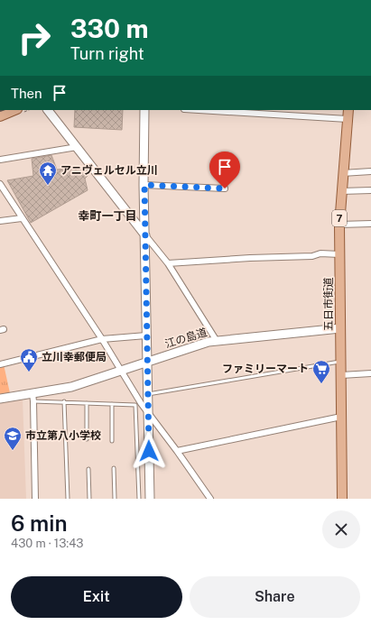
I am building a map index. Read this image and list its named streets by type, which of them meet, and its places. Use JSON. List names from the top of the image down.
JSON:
{
  "streets": {
    "main road": ["7", "五日市街道"],
    "street": ["江の島道"]
  },
  "crossings": [
    ["五日市街道", "江の島道"]
  ],
  "districts": ["幸町一丁目"],
  "places": {
    "temple": ["アニヴェルセル立川"],
    "public building": ["立川幸郵便局"],
    "supermarket": ["ファミリーマート"],
    "school or university": ["市立第八小学校"]
  },
  "page": {
    "turn": ["330 m", "Turn right"],
    "then": "Then",
    "heading": ["6 min", "430 m · 13:43"],
    "buttons": ["Exit", "Share"]
  }
}
